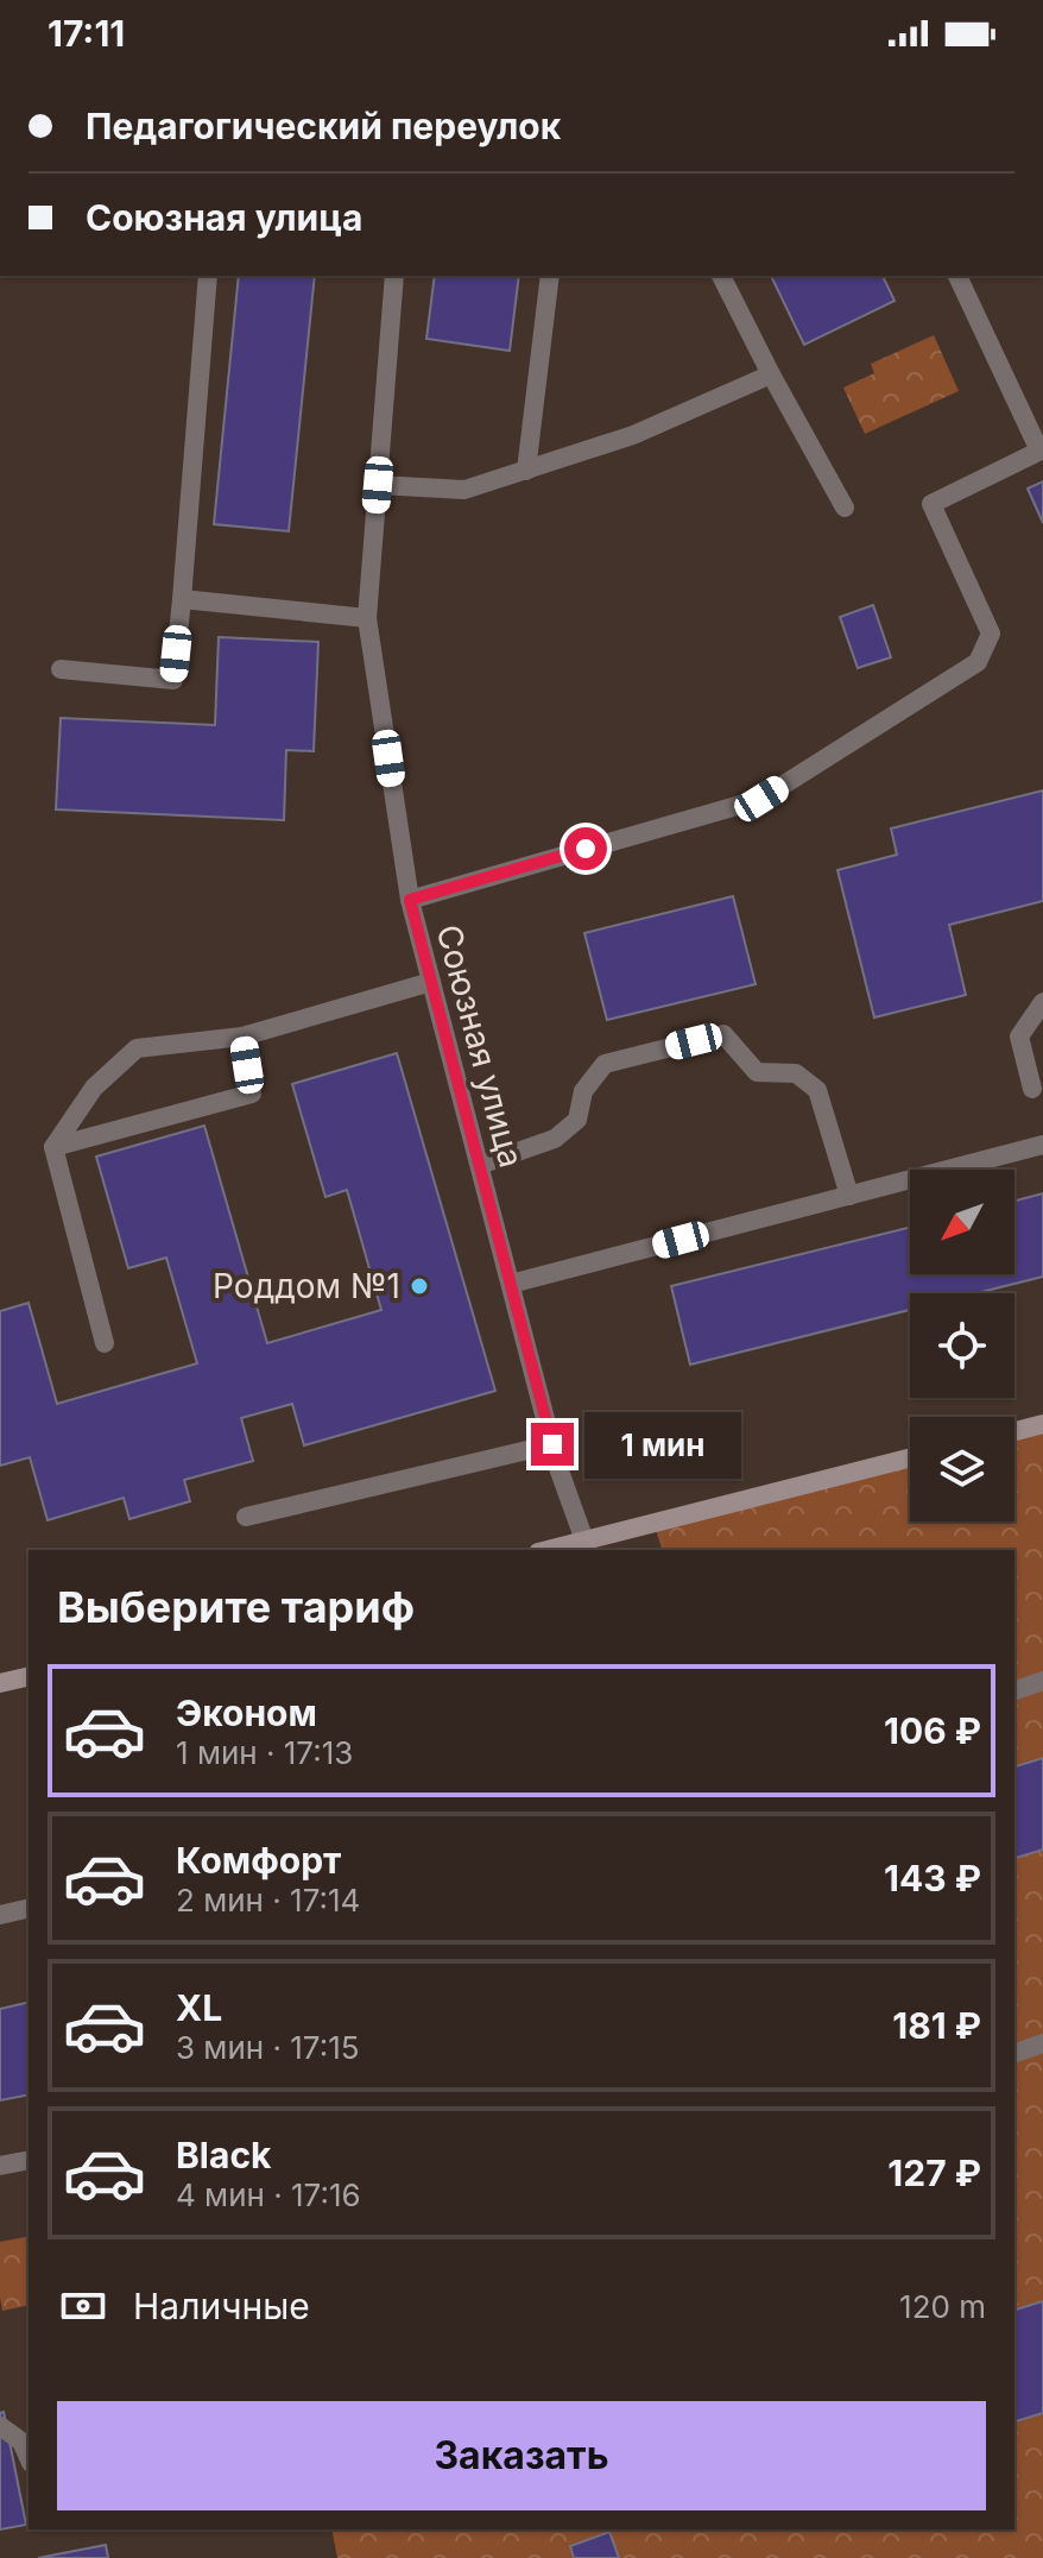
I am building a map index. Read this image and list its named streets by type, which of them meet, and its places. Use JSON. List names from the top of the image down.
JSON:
{
  "streets": {
    "street": ["Союзная улица"]
  },
  "places": ["Роддом №1"],
  "north": "bottom left",
  "page": {
    "status": "17:11",
    "banner": ["Педагогический переулок", "Союзная улица"],
    "bubble": "1 мин",
    "heading": "Выберите тариф",
    "list": [
      {
        "name": "Эконом",
        "note": "1 мин · 17:13",
        "value": "106 ₽"
      },
      {
        "name": "Комфорт",
        "note": "2 мин · 17:14",
        "value": "143 ₽"
      },
      {
        "name": "XL",
        "note": "3 мин · 17:15",
        "value": "181 ₽"
      },
      {
        "name": "Black",
        "note": "4 мин · 17:16",
        "value": "127 ₽"
      }
    ],
    "pay": ["Наличные", "120 m"],
    "buttons": "Заказать"
  }
}
